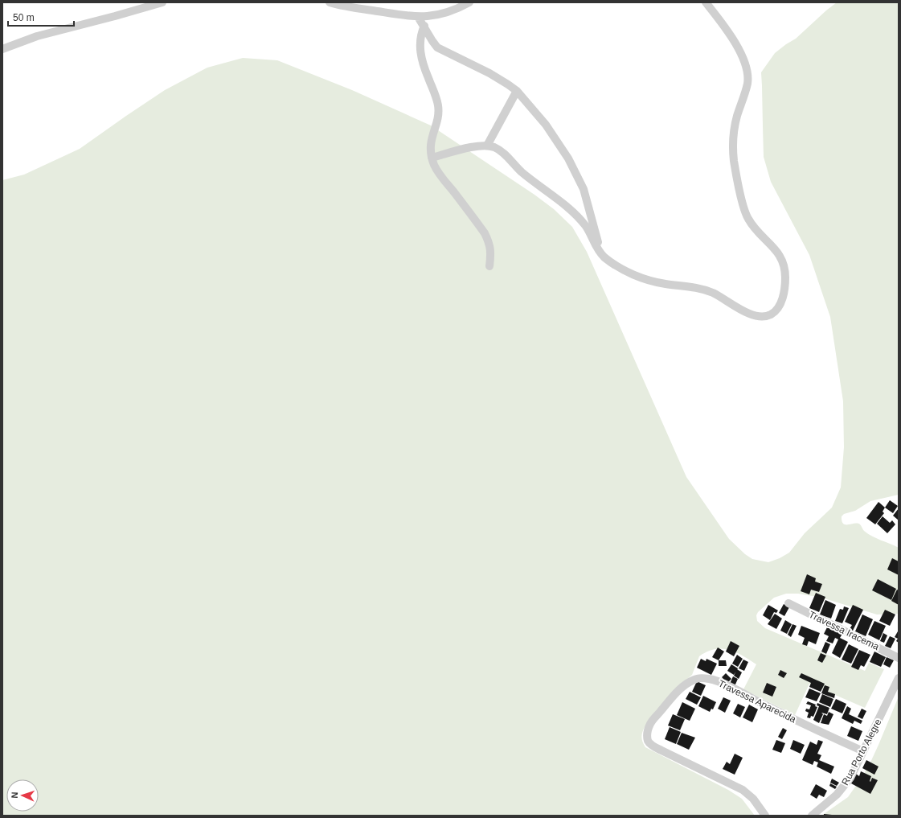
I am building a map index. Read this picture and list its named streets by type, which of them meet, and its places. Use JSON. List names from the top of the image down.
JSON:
{
  "streets": {
    "street": ["Travessa Iracema", "Travessa Aparecida", "Rua Porto Alegre"]
  },
  "crossings": [
    ["Travessa Aparecida", "Rua Porto Alegre"]
  ],
  "scale_bar": "50 m",
  "north": "left"
}
